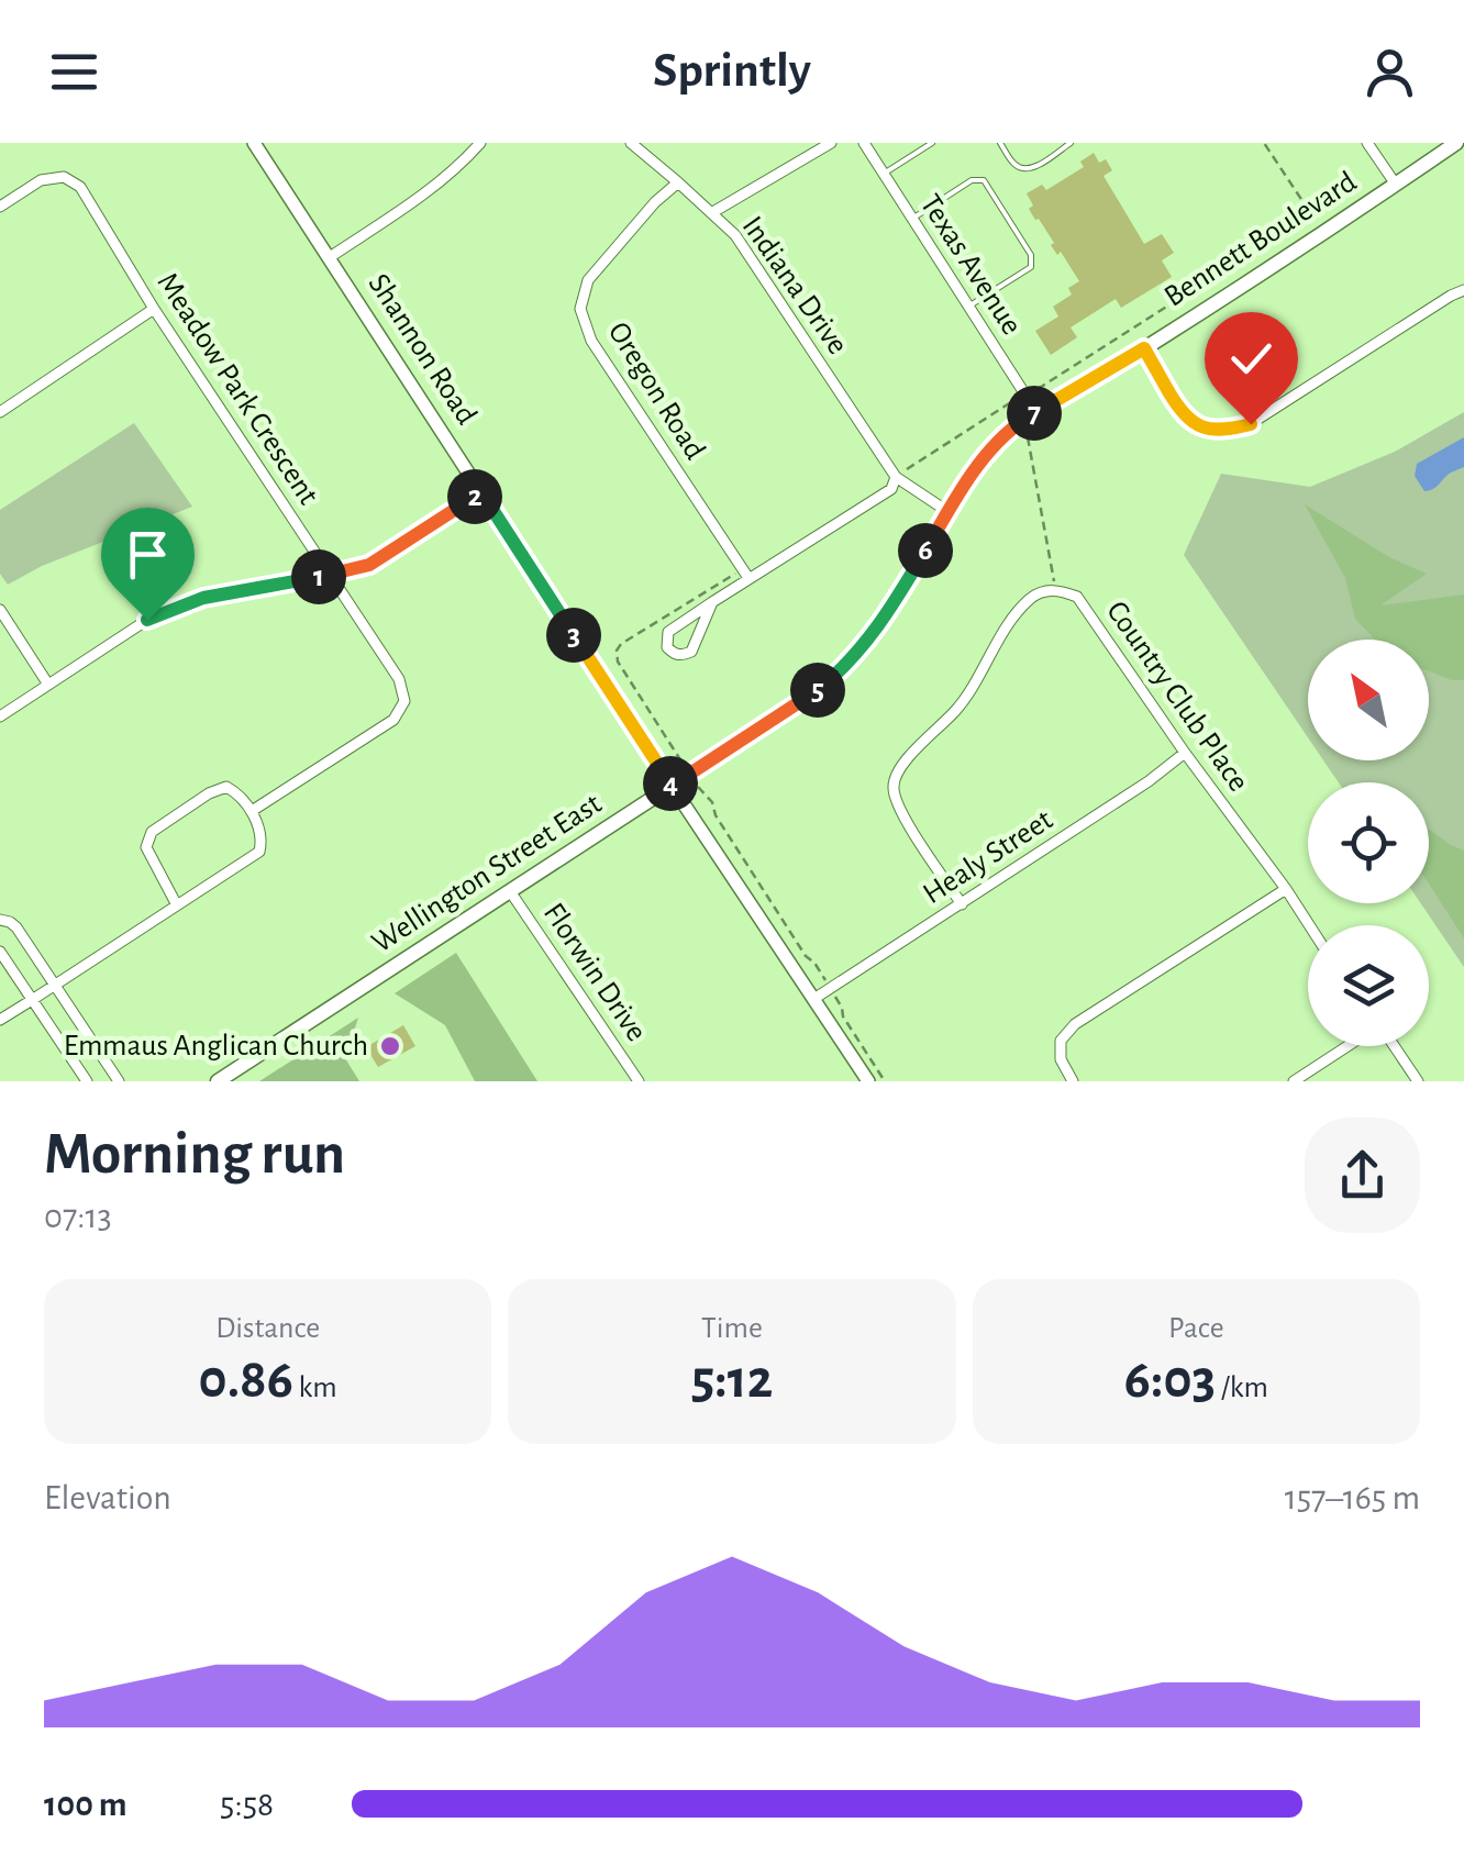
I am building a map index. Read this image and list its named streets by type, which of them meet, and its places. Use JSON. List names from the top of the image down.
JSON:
{
  "streets": {
    "main road": ["Bennett Boulevard", "Wellington Street East"],
    "street": [
      "Texas Avenue",
      "Indiana Drive",
      "Shannon Road",
      "Meadow Park Crescent",
      "Oregon Road",
      "Country Club Place",
      "Healy Street",
      "Florwin Drive"
    ]
  },
  "crossings": [
    ["Bennett Boulevard", "Texas Avenue"],
    ["Bennett Boulevard", "Wellington Street East"],
    ["Texas Avenue", "Wellington Street East"],
    ["Indiana Drive", "Oregon Road"],
    ["Shannon Road", "Healy Street"],
    ["Shannon Road", "Wellington Street East"],
    ["Country Club Place", "Healy Street"],
    ["Wellington Street East", "Florwin Drive"]
  ],
  "places": ["Emmaus Anglican Church"],
  "north": "top left",
  "page": {
    "header": "Sprintly",
    "pins": [
      "7",
      "2",
      "6",
      "1",
      "3",
      "5",
      "4"
    ],
    "heading": ["Morning run", "07:13"],
    "stats": [
      ["Distance", "0.86 km"],
      ["Time", "5:12"],
      ["Pace", "6:03 /km"]
    ],
    "chart": ["Elevation", "157–165 m"],
    "list": [
      {
        "name": "100 m",
        "note": "5:58"
      }
    ]
  }
}
